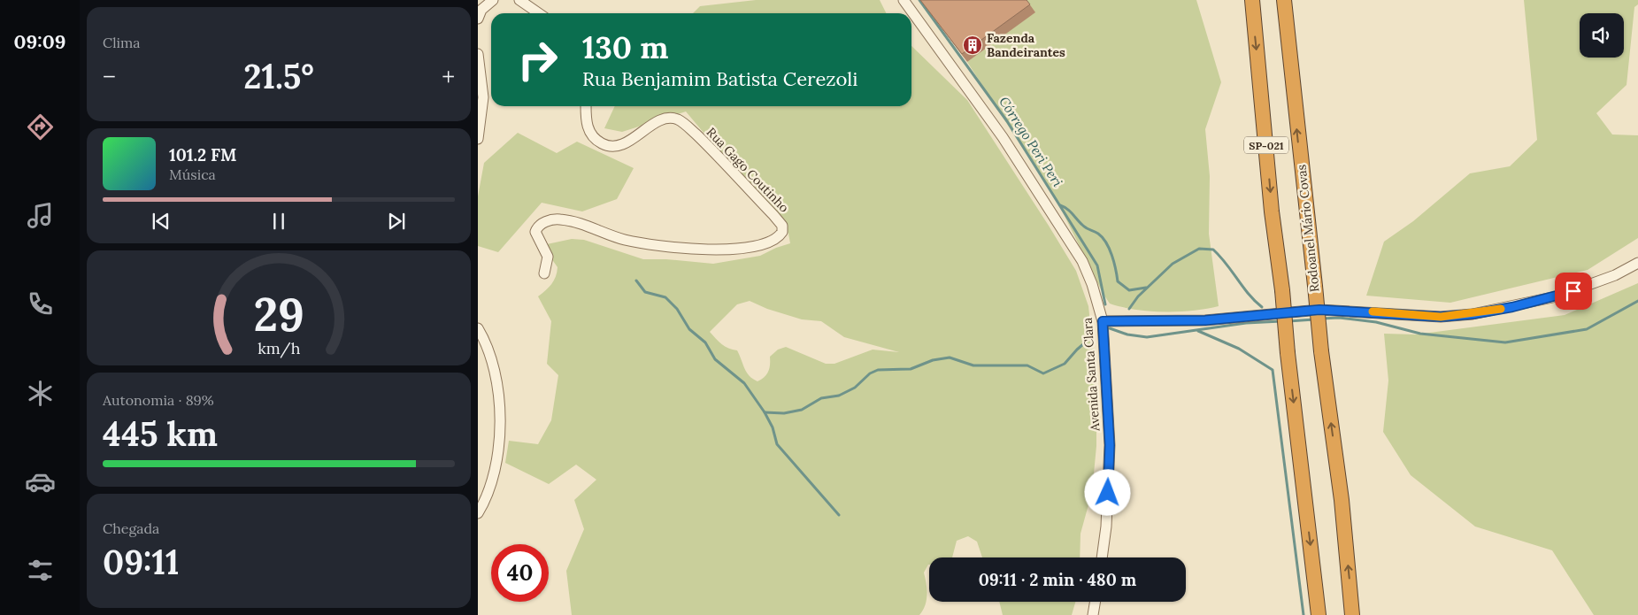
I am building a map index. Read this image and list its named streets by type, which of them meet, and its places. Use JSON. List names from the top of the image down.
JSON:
{
  "streets": {
    "highway": ["SP-021", "Rodoanel Mário Covas"],
    "street": ["Rua Gago Coutinho", "Avenida Santa Clara"]
  },
  "water": ["Córrego Peri Peri"],
  "places": {
    "building": ["Fazenda Bandeirantes"]
  },
  "page": {
    "tabs": "09:09",
    "tile": [
      "Clima",
      ["Autonomia · 89%", "445 km"],
      ["Chegada", "09:11"]
    ],
    "turn": ["130 m", "Rua Benjamim Batista Cerezoli"],
    "heat": ["−", "21.5°", "+"],
    "song": ["101.2 FM", "Música"],
    "limit": "40",
    "trip": "09:11 · 2 min · 480 m",
    "gauge": ["29", "km/h"]
  }
}
